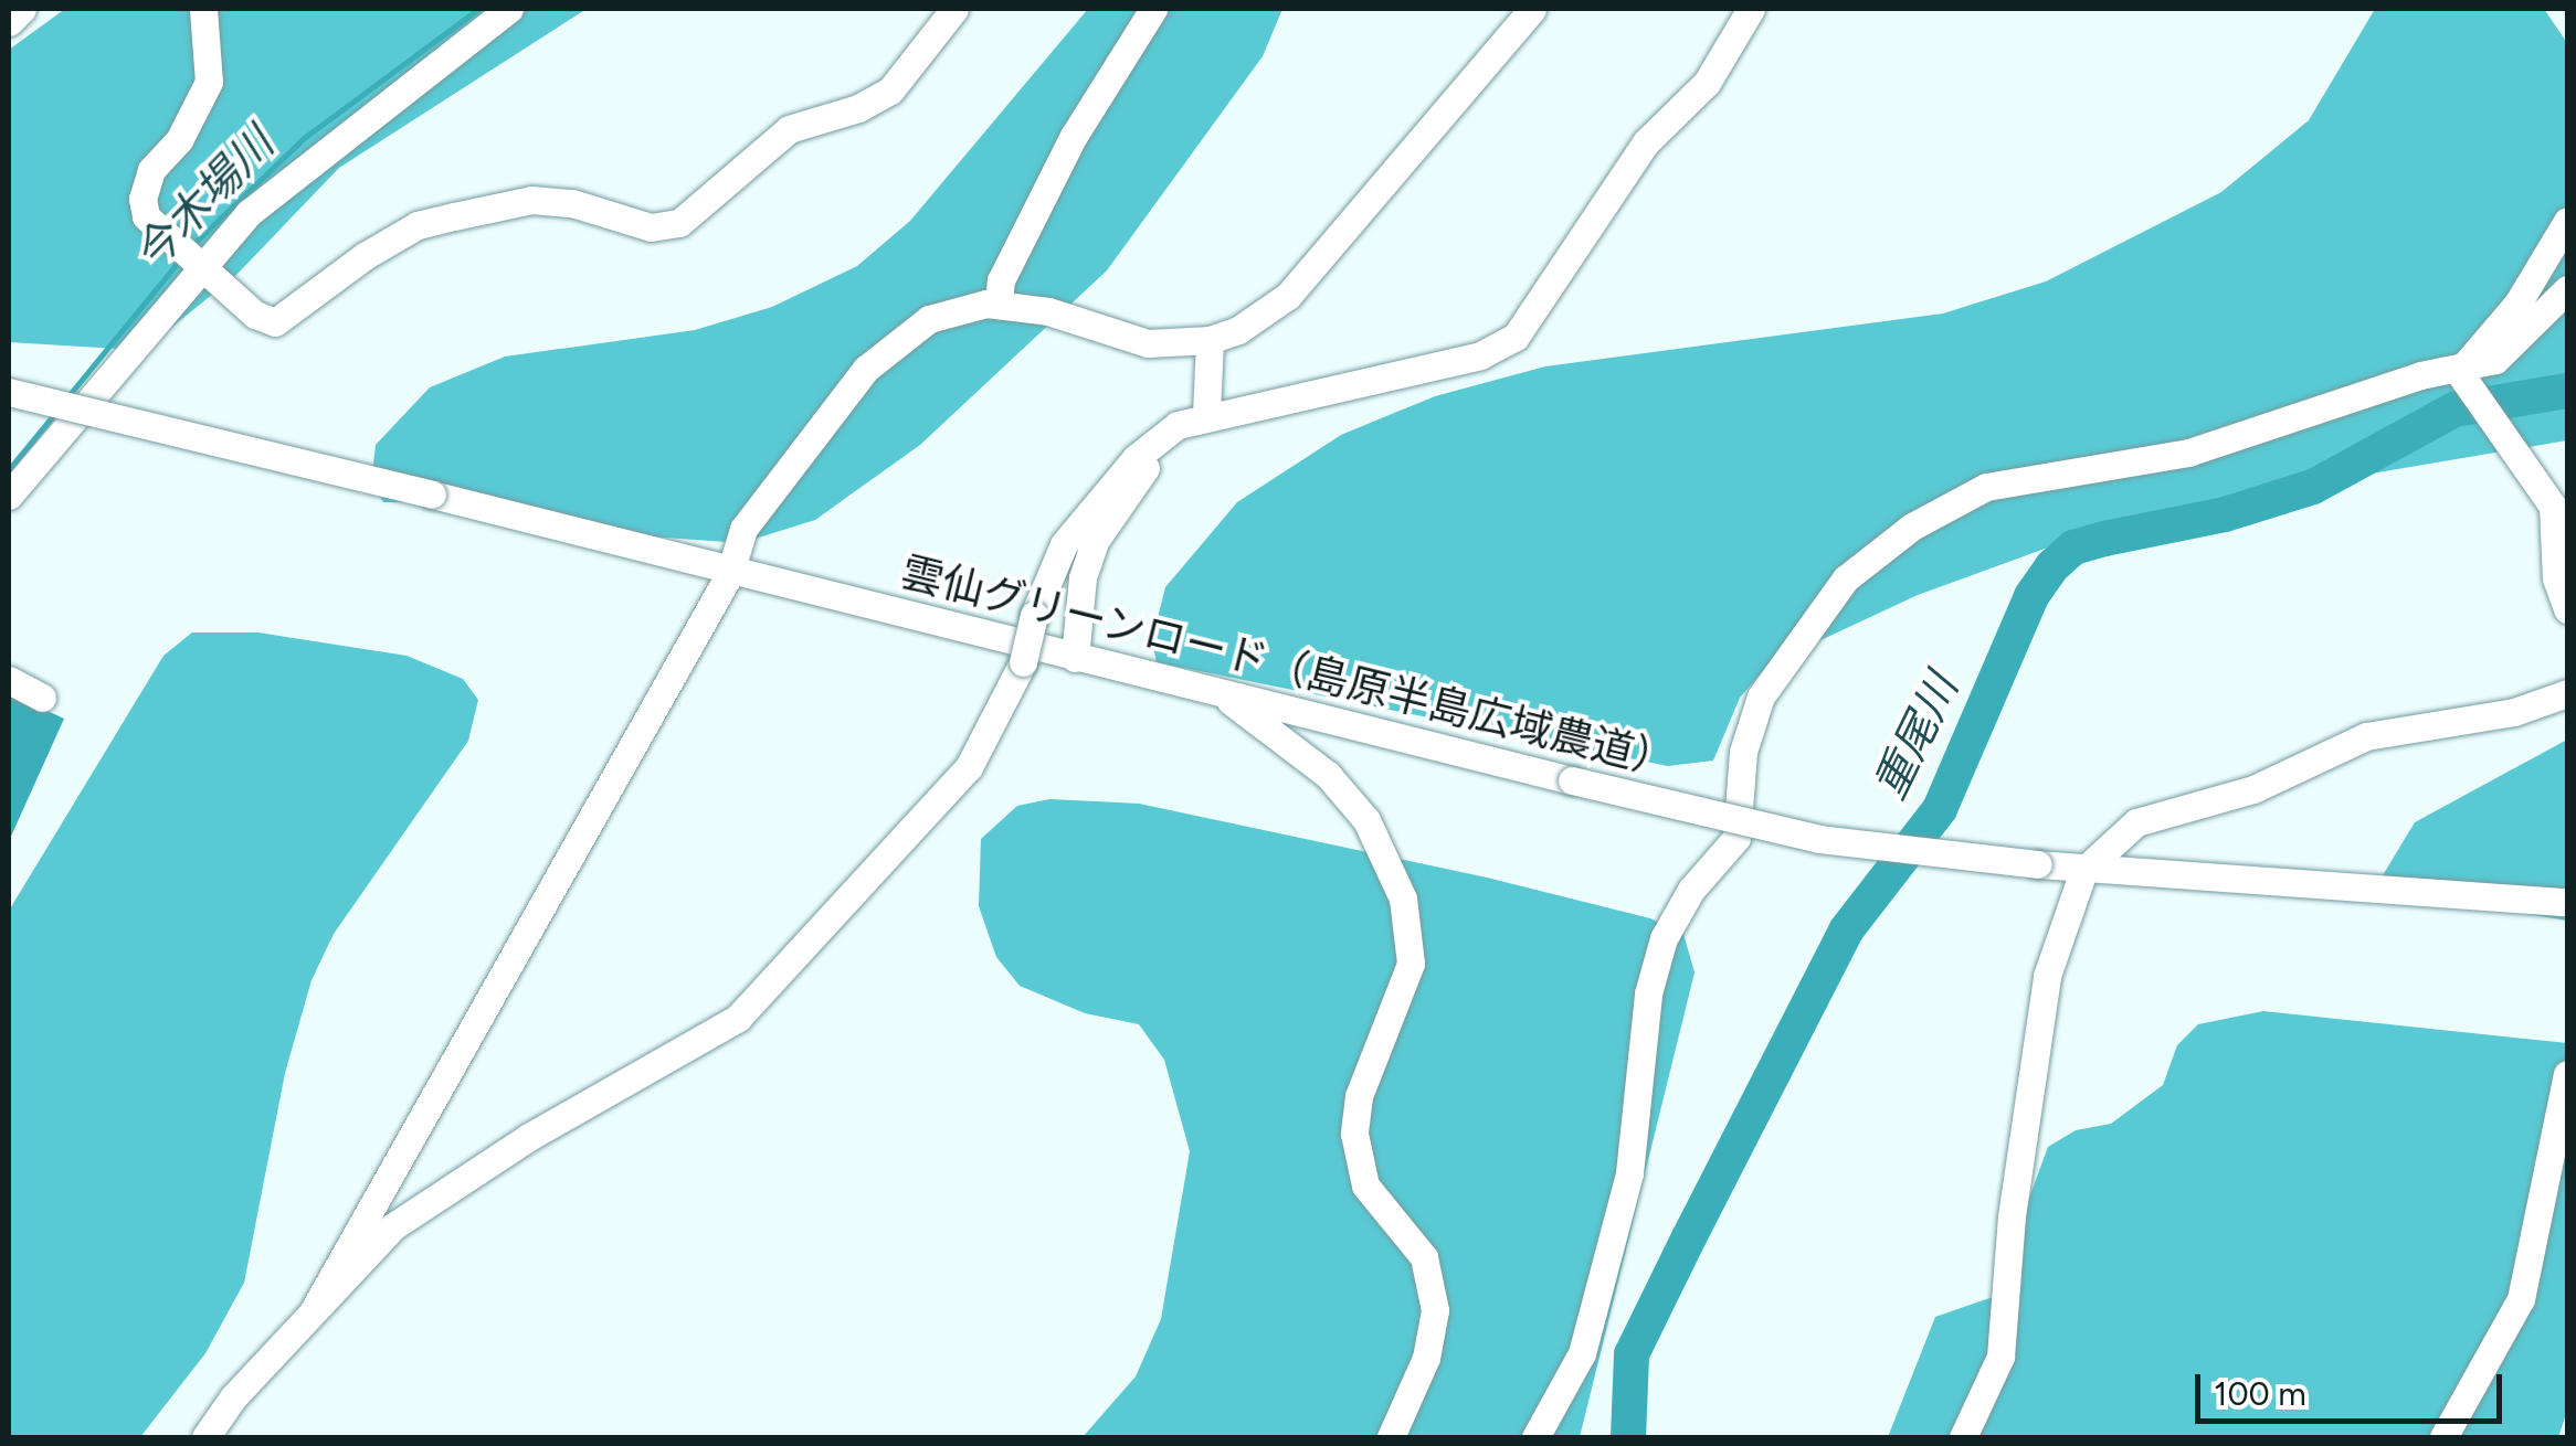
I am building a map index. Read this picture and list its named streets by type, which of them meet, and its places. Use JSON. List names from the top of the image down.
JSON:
{
  "streets": {
    "street": ["雲仙グリーンロード（島原半島広域農道）"]
  },
  "water": ["今木場川", "重尾川"],
  "scale_bar": "100 m"
}
